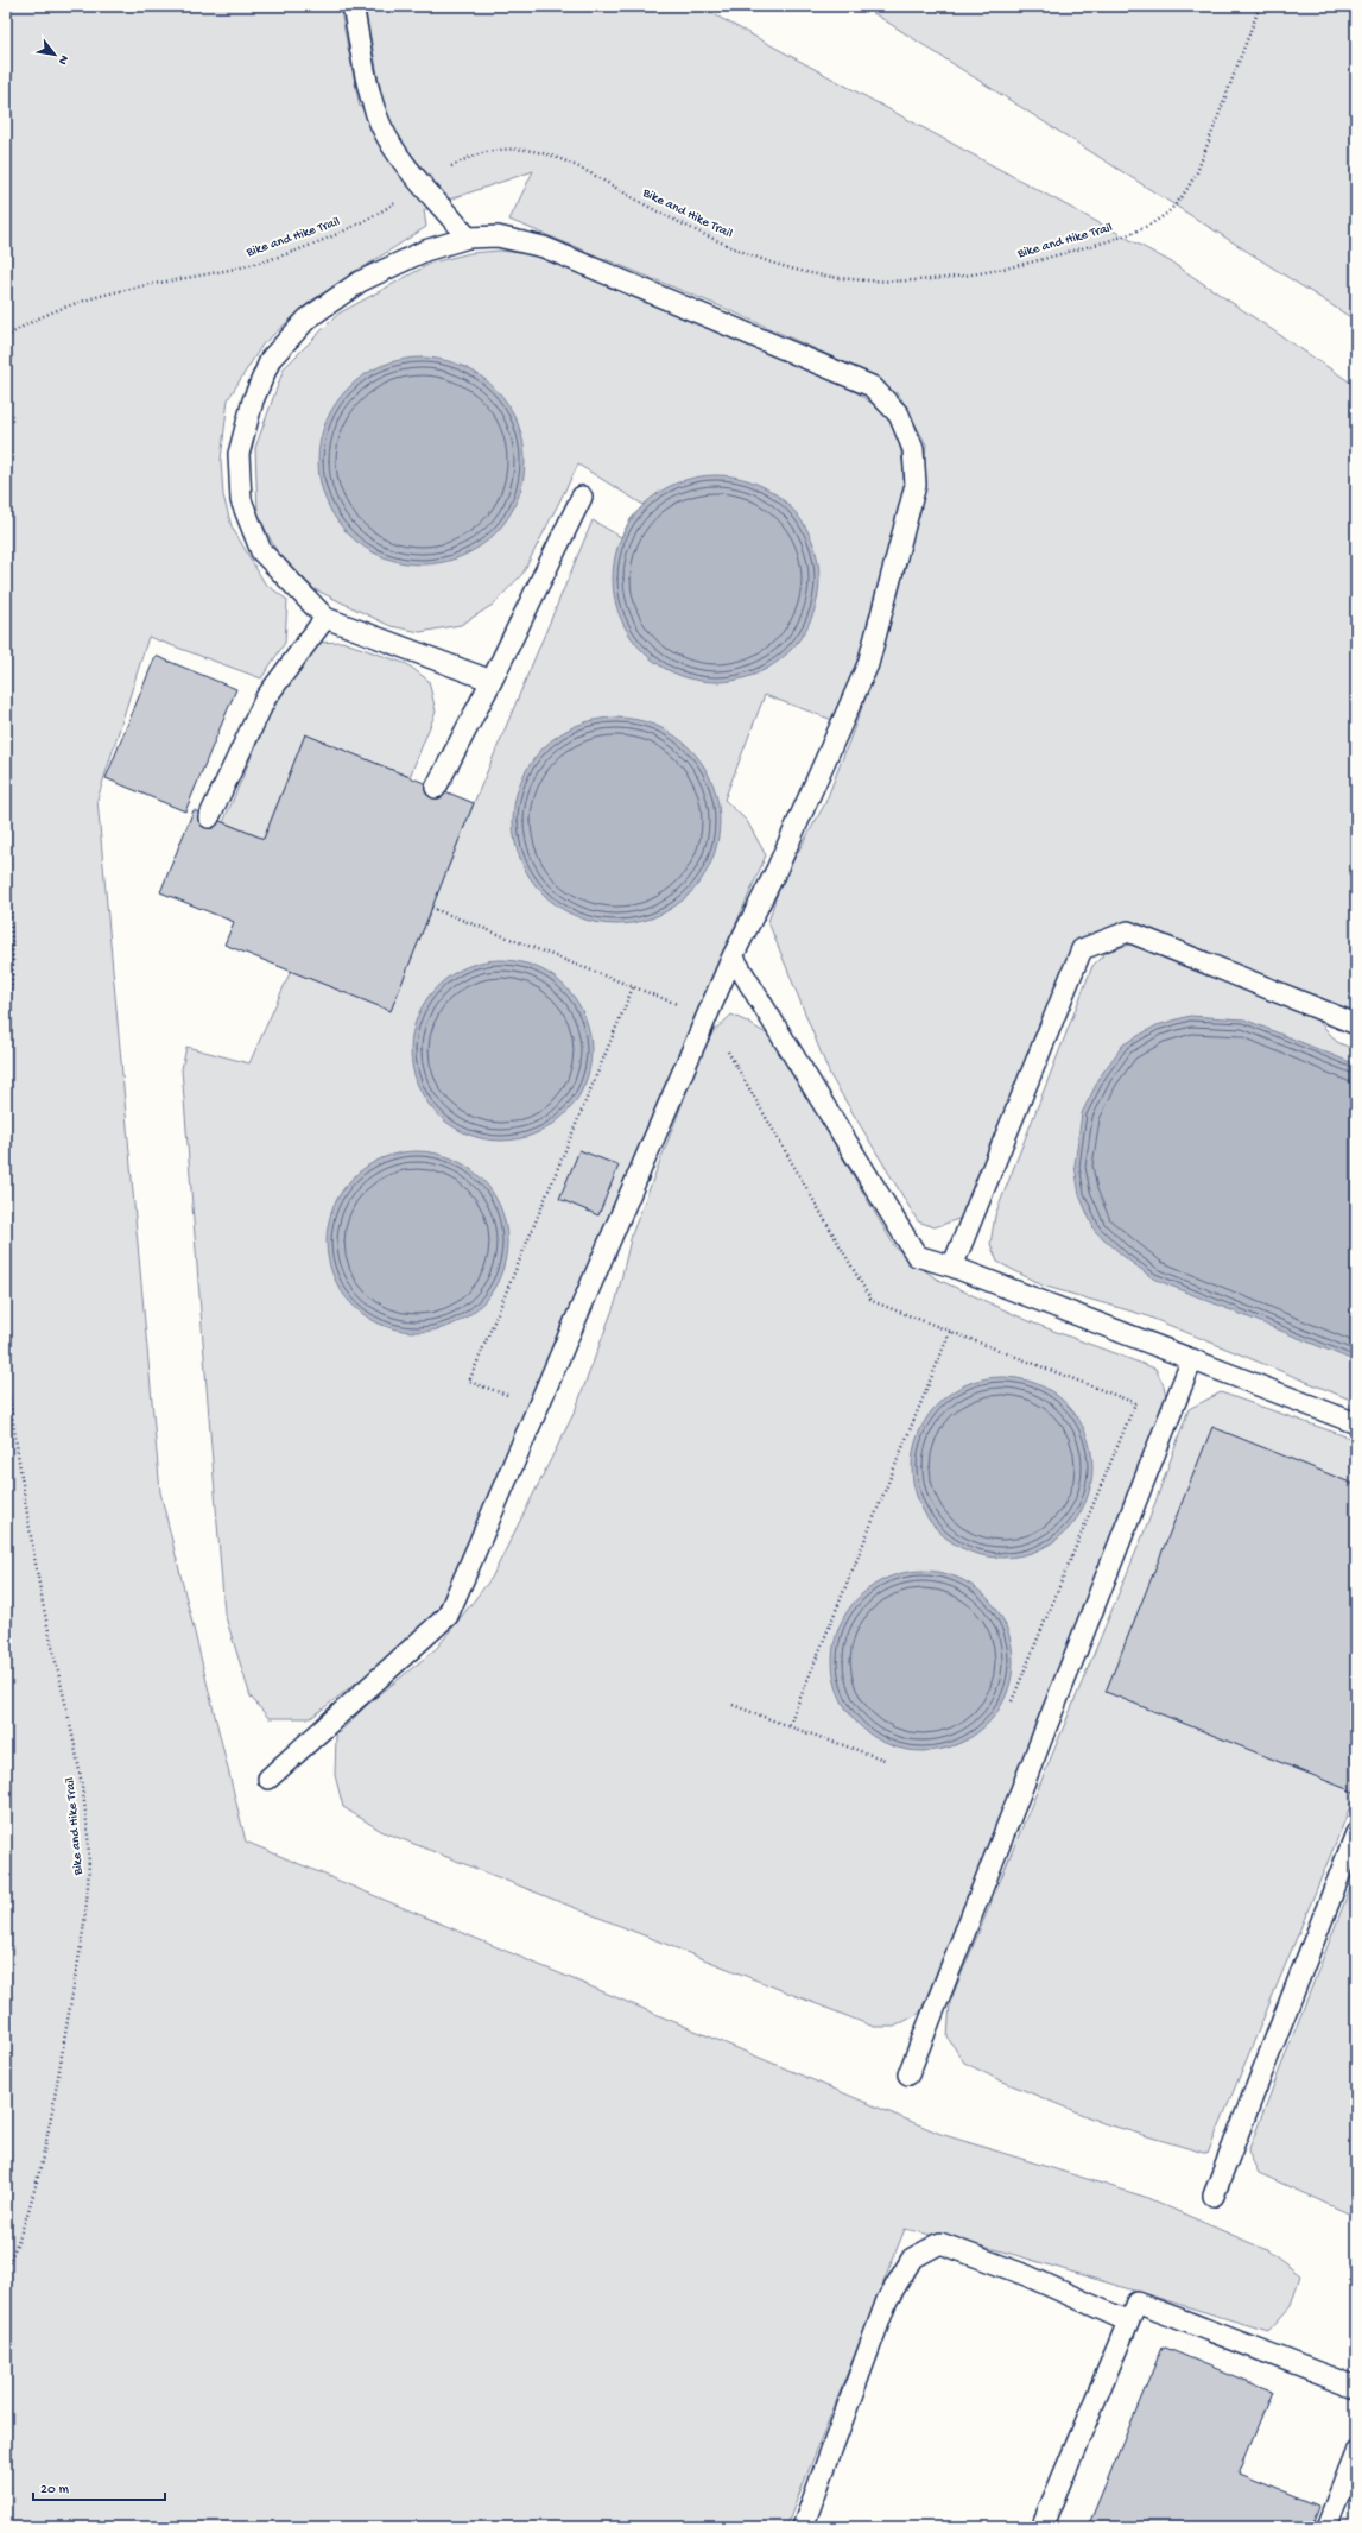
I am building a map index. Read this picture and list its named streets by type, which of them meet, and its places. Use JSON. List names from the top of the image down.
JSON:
{
  "streets": {
    "path": ["Bike and Hike Trail"]
  },
  "scale_bar": "20 m",
  "north": "bottom right"
}
